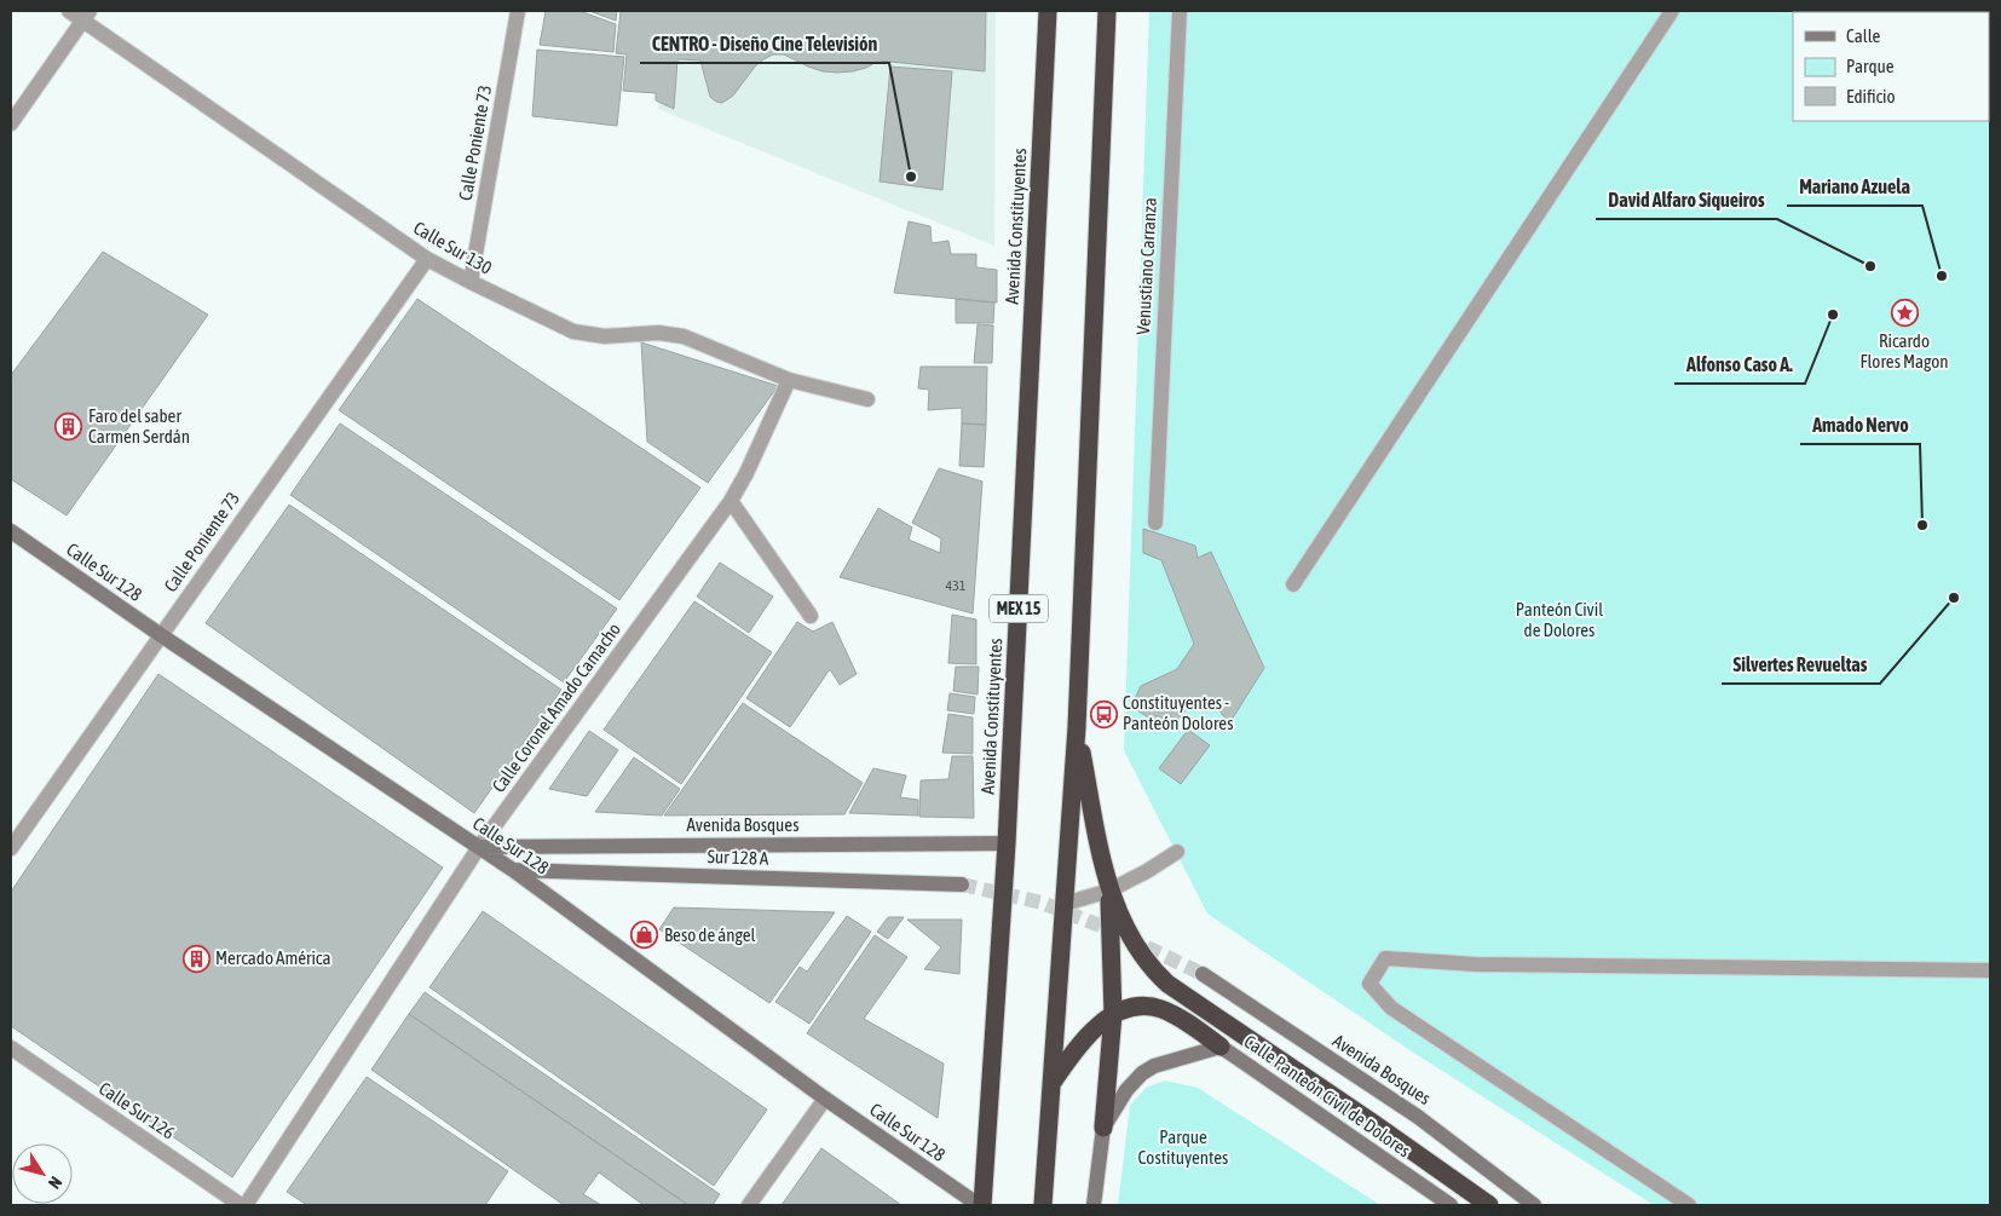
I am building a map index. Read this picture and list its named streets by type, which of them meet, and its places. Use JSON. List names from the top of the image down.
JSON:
{
  "streets": {
    "highway": ["Avenida Constituyentes", "MEX 15"],
    "street": [
      "Calle Poniente 73",
      "Calle Sur 130",
      "Venustiano Carranza",
      "Calle Sur 128",
      "Calle Coronel Amado Camacho",
      "Avenida Bosques",
      "Sur 128 A",
      "Calle Panteón Civil de Dolores",
      "Calle Sur 126"
    ]
  },
  "crossings": [
    ["Calle Poniente 73", "Calle Sur 130"],
    ["Calle Poniente 73", "Calle Sur 128"],
    ["Avenida Constituyentes", "Calle Sur 128"],
    ["Avenida Constituyentes", "Avenida Bosques"],
    ["Calle Sur 130", "Calle Coronel Amado Camacho"],
    ["Calle Sur 128", "Calle Coronel Amado Camacho"],
    ["Calle Sur 128", "Avenida Bosques"],
    ["Calle Sur 128", "Sur 128 A"],
    ["Calle Coronel Amado Camacho", "Avenida Bosques"],
    ["Calle Coronel Amado Camacho", "Calle Sur 126"]
  ],
  "parks": ["Panteón Civil de Dolores", "Parque Costituyentes"],
  "places": {
    "other": [
      "CENTRO - Diseño Cine Televisión",
      "David Alfaro Siqueiros",
      "Mariano Azuela",
      "Alfonso Caso A.",
      "Amado Nervo",
      "Silvertes Revueltas"
    ],
    "place": ["Ricardo Flores Magon"],
    "building": ["Faro del saber Carmen Serdán", "Mercado América"],
    "bus stop": ["Constituyentes - Panteón Dolores"],
    "shop": ["Beso de ángel"]
  },
  "house_numbers": ["431"],
  "legend": ["Calle", "Parque", "Edificio"],
  "north": "bottom right"
}
